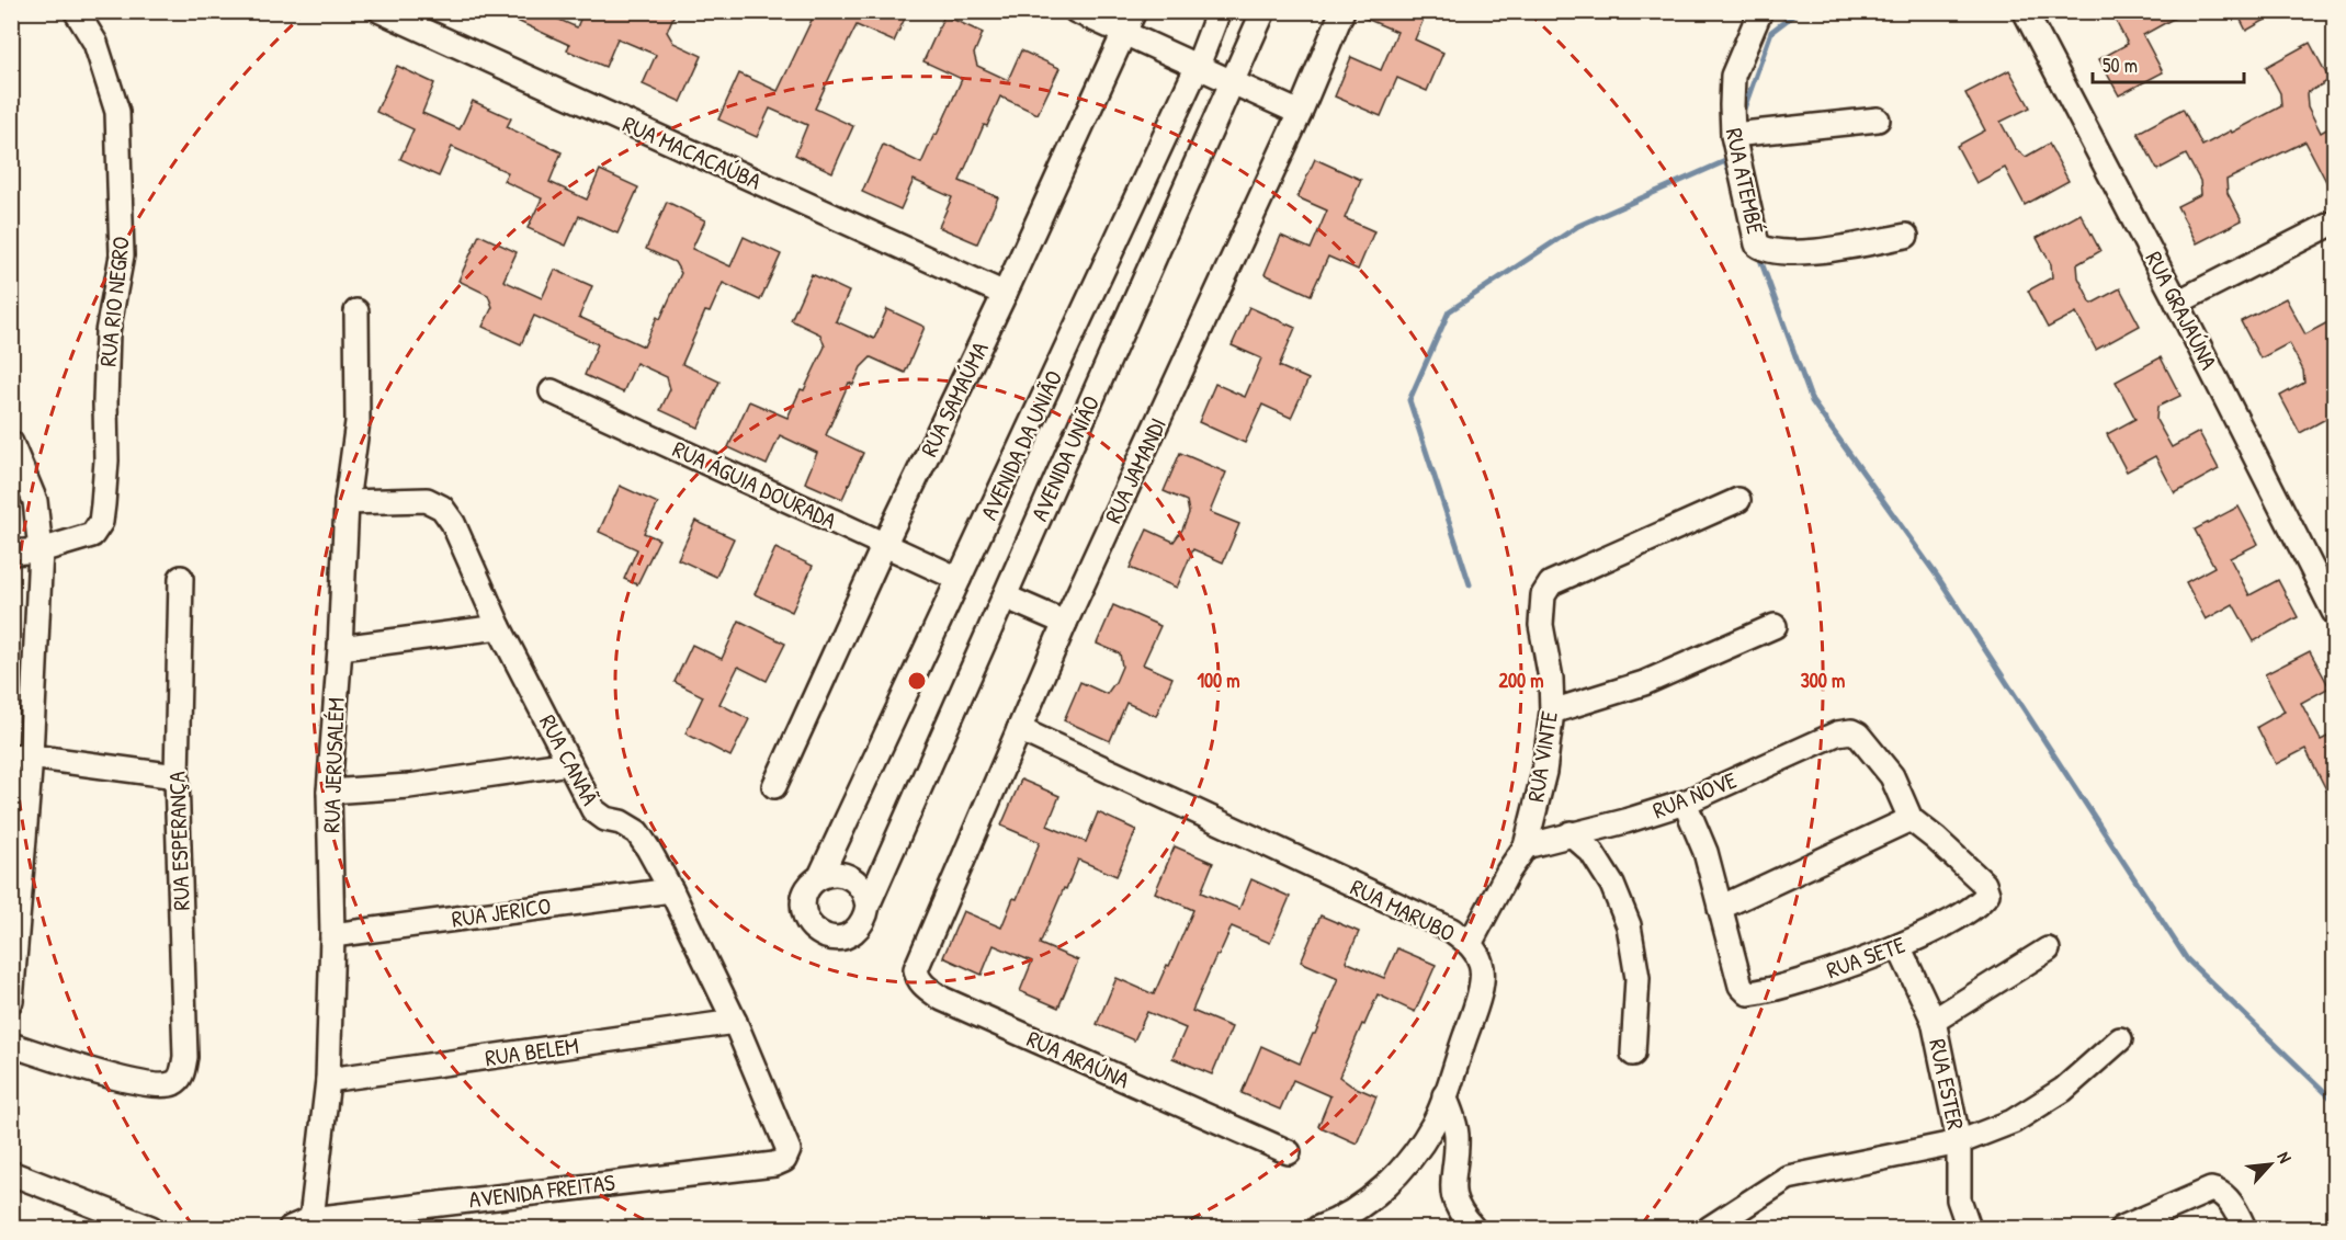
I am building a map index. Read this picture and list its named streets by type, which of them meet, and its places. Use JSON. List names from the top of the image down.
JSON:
{
  "streets": {
    "street": [
      "RUA MACACAÚBA",
      "RUA ATEMBÉ",
      "RUA RIO NEGRO",
      "RUA GRAJAÚNA",
      "RUA SAMAÚMA",
      "AVENIDA DA UNIÃO",
      "AVENIDA UNIÃO",
      "RUA JAMANDI",
      "RUA ÁGUIA DOURADA",
      "RUA VINTE",
      "RUA CANAÃ",
      "RUA JERUSALÉM",
      "RUA NOVE",
      "RUA ESPERANÇA",
      "RUA MARUBO",
      "RUA JERICO",
      "RUA SETE",
      "RUA BELEM",
      "RUA ARAÚNA",
      "RUA ESTER",
      "AVENIDA FREITAS"
    ]
  },
  "crossings": [
    ["RUA MACACAÚBA", "RUA SAMAÚMA"],
    ["RUA SAMAÚMA", "RUA ÁGUIA DOURADA"],
    ["AVENIDA DA UNIÃO", "AVENIDA UNIÃO"],
    ["AVENIDA DA UNIÃO", "RUA ÁGUIA DOURADA"],
    ["RUA JAMANDI", "RUA MARUBO"],
    ["RUA JAMANDI", "RUA ARAÚNA"],
    ["RUA VINTE", "RUA NOVE"],
    ["RUA VINTE", "RUA MARUBO"],
    ["RUA CANAÃ", "RUA JERUSALÉM"],
    ["RUA CANAÃ", "RUA JERICO"],
    ["RUA CANAÃ", "RUA BELEM"],
    ["RUA CANAÃ", "AVENIDA FREITAS"],
    ["RUA JERUSALÉM", "RUA JERICO"],
    ["RUA JERUSALÉM", "RUA BELEM"],
    ["RUA JERUSALÉM", "AVENIDA FREITAS"],
    ["RUA NOVE", "RUA SETE"],
    ["RUA SETE", "RUA ESTER"]
  ],
  "scale_bar": "50 m",
  "north": "top right",
  "rings": ["100 m", "200 m", "300 m"]
}
